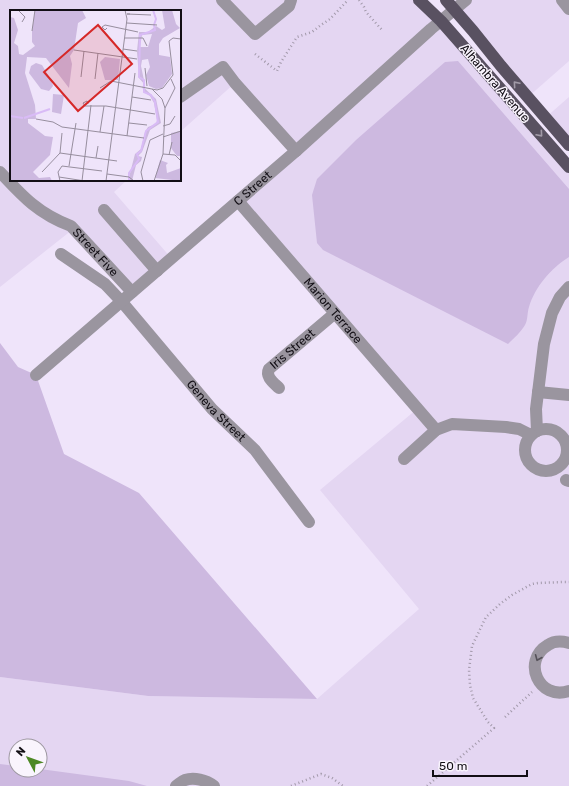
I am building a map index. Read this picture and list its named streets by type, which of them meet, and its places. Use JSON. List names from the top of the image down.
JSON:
{
  "streets": {
    "main road": ["Alhambra Avenue"],
    "street": [
      "C Street",
      "Street Five",
      "Marion Terrace",
      "Iris Street",
      "Geneva Street"
    ]
  },
  "crossings": [
    ["Alhambra Avenue", "C Street"],
    ["C Street", "Street Five"],
    ["C Street", "Marion Terrace"],
    ["C Street", "Geneva Street"],
    ["Marion Terrace", "Iris Street"]
  ],
  "scale_bar": "50 m",
  "north": "top left"
}
